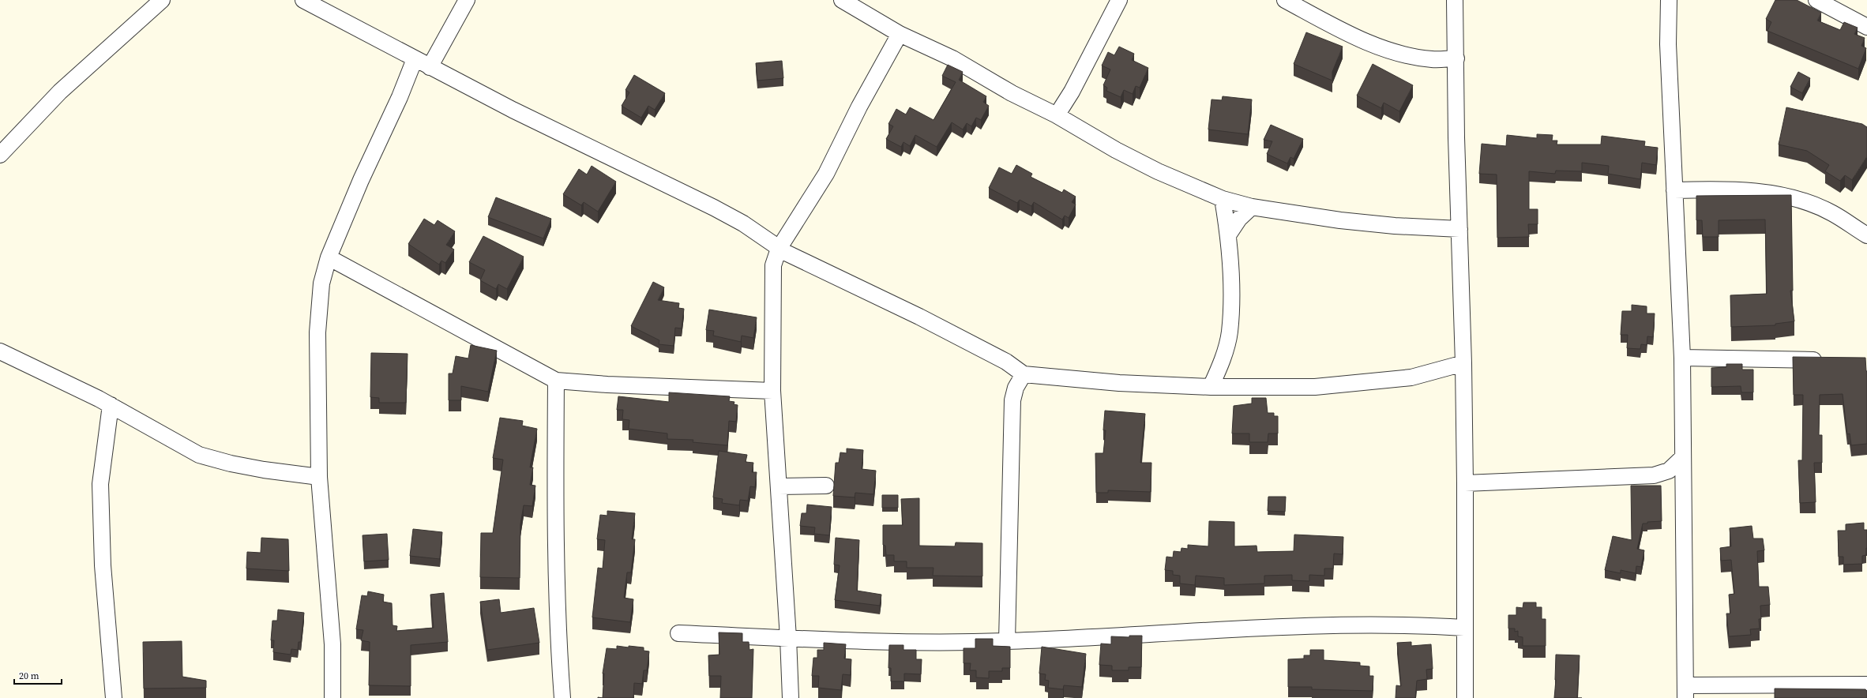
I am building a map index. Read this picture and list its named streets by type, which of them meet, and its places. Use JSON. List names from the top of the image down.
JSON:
{
  "scale_bar": "20 m"
}
